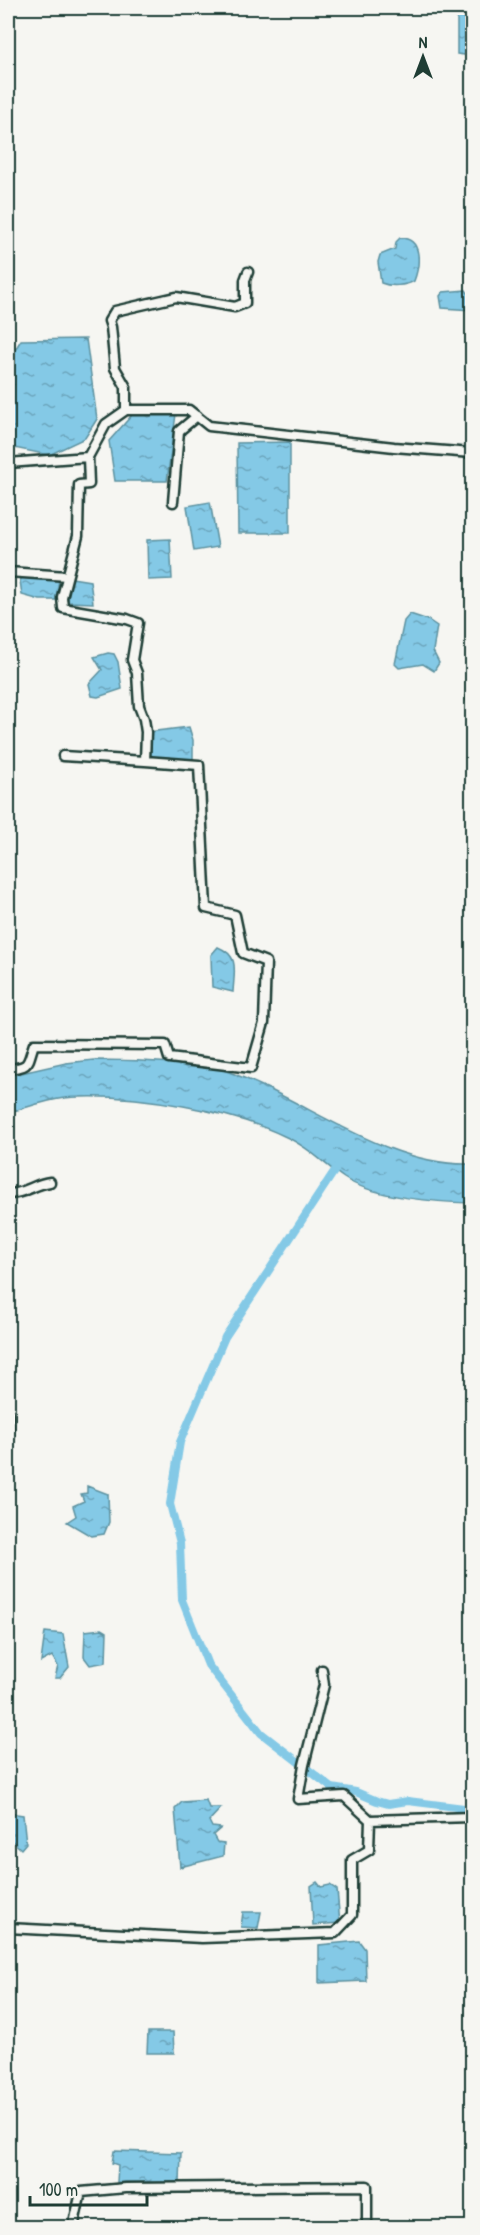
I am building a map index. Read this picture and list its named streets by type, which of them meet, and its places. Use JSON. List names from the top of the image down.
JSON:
{
  "scale_bar": "100 m",
  "north": "top"
}
